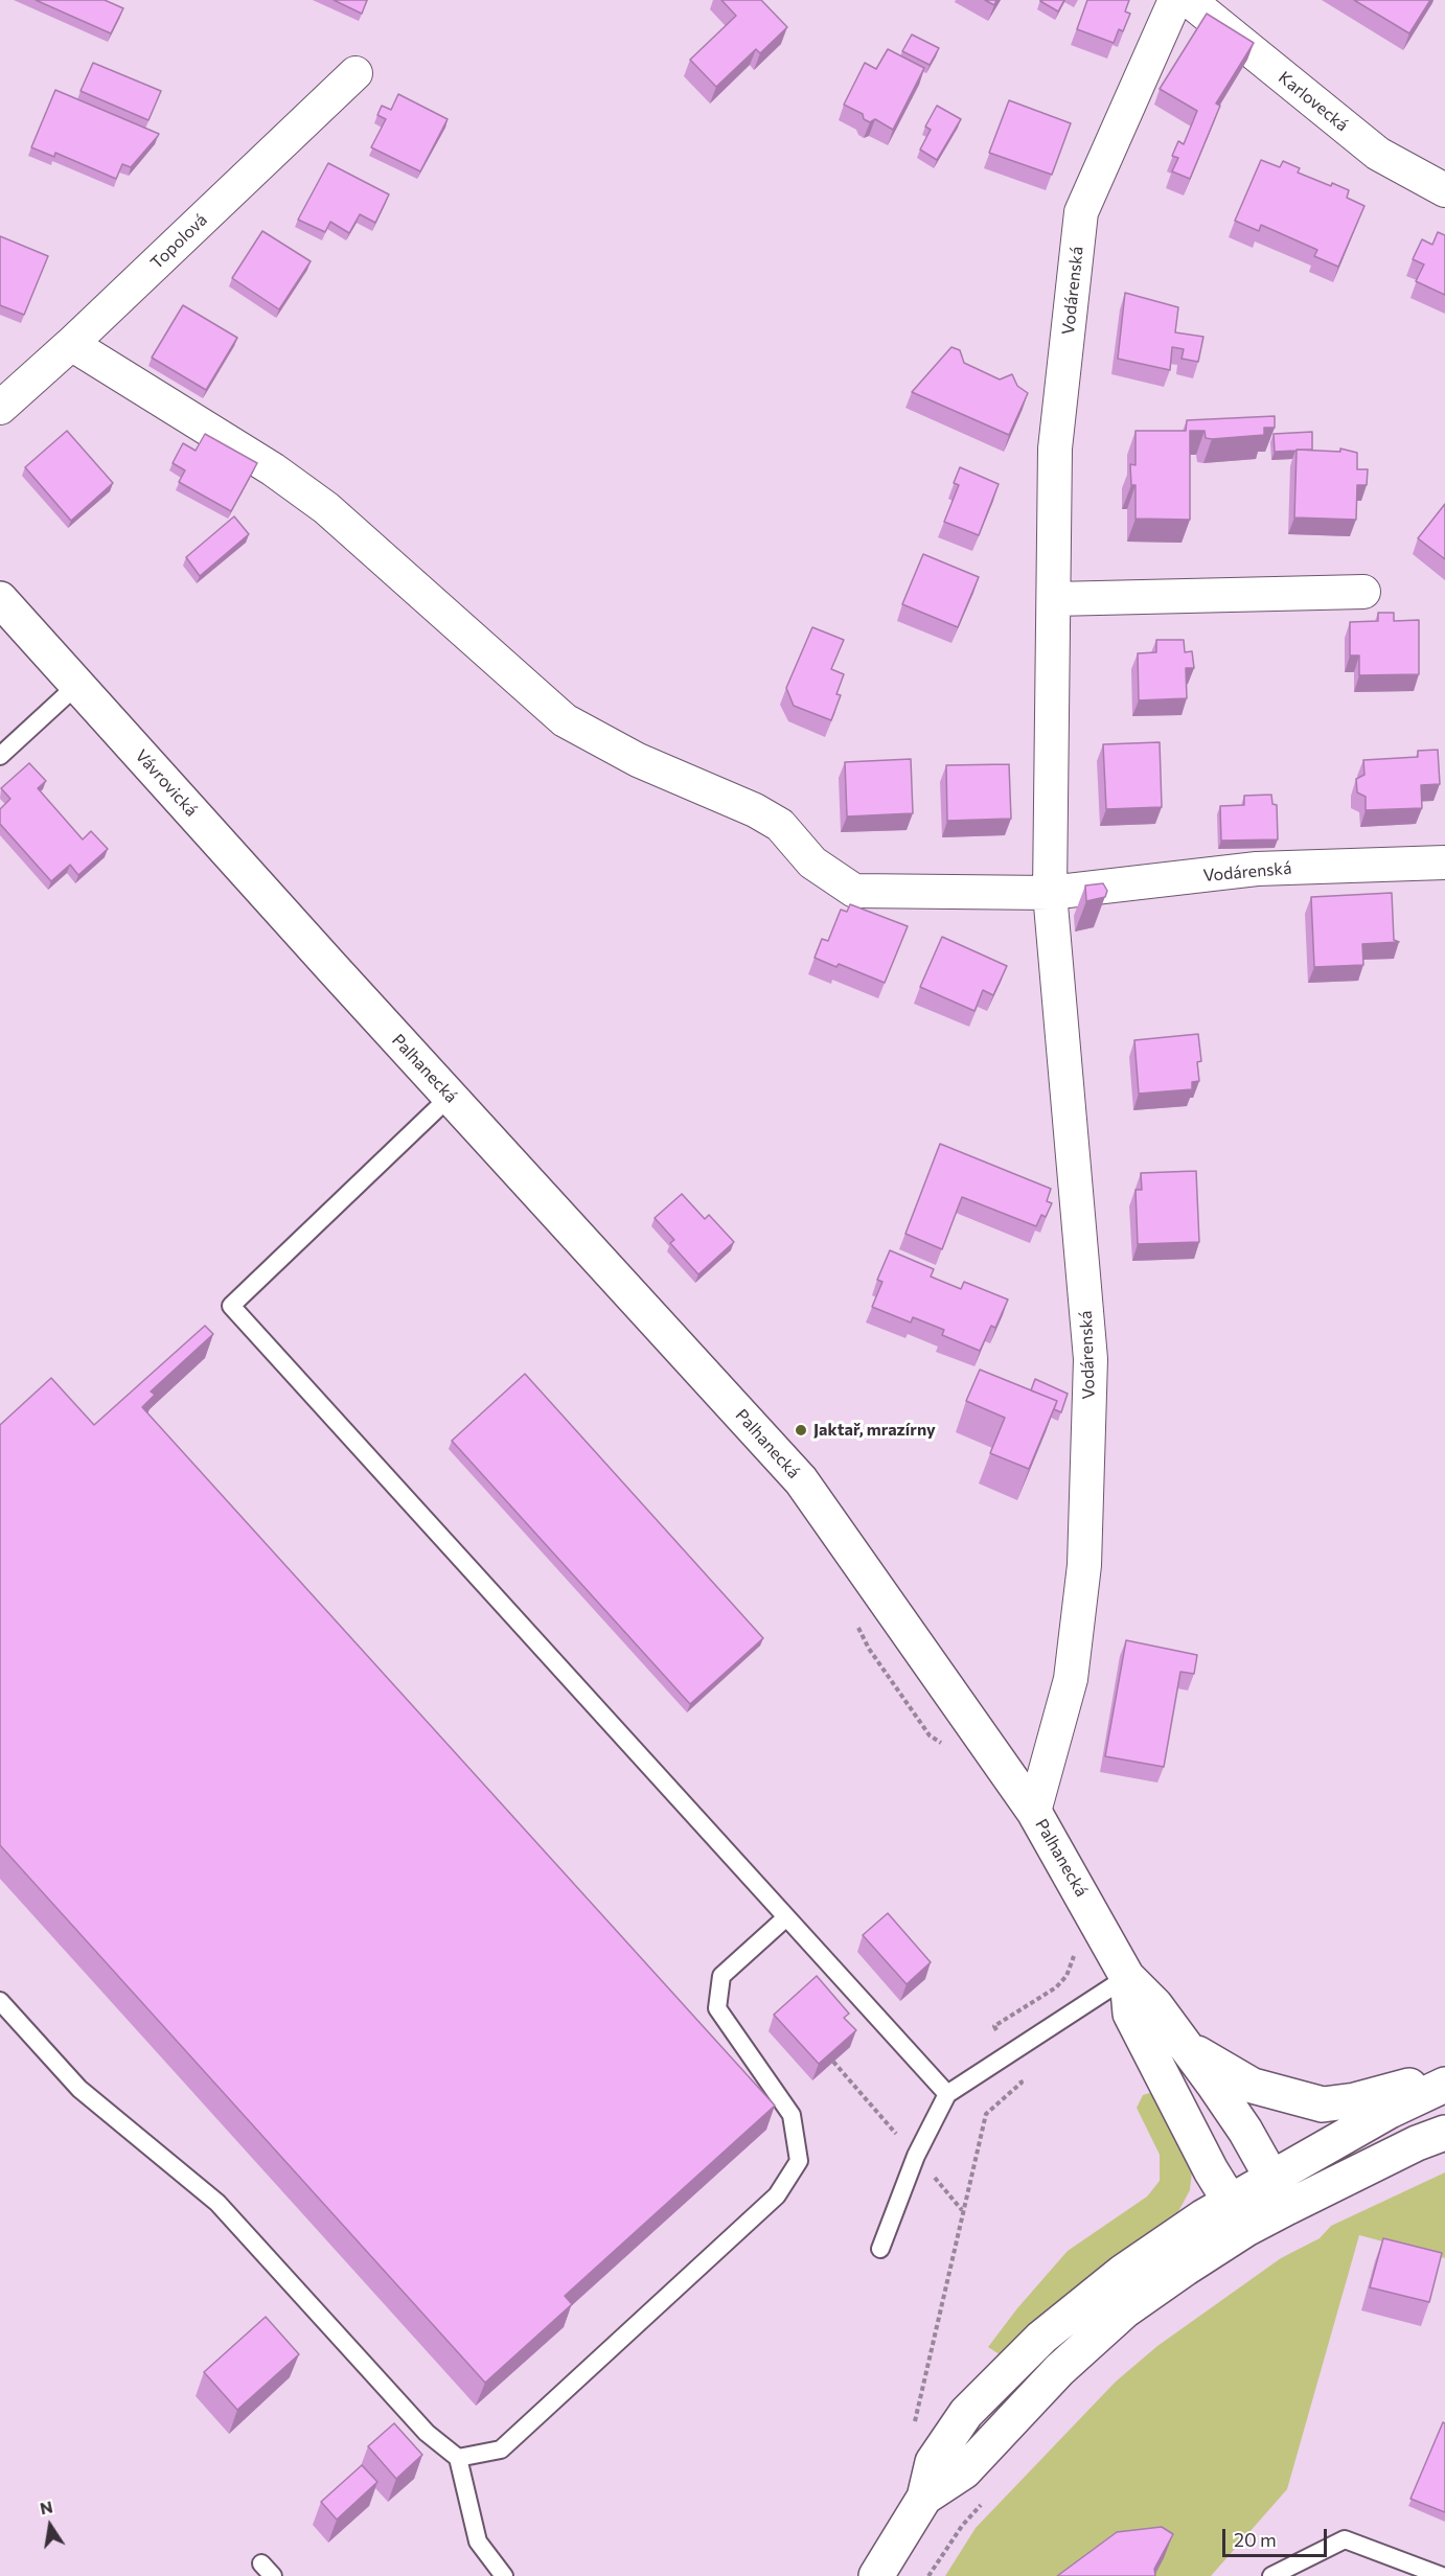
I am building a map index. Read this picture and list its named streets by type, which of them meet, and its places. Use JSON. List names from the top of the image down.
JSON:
{
  "streets": {
    "street": [
      "Karlovecká",
      "Topolová",
      "Vodárenská",
      "Vávrovická",
      "Palhanecká"
    ]
  },
  "crossings": [
    ["Topolová", "Vodárenská"],
    ["Vodárenská", "Palhanecká"],
    ["Vávrovická", "Palhanecká"]
  ],
  "places": ["Jaktař, mrazírny"],
  "scale_bar": "20 m",
  "north": "top"
}
